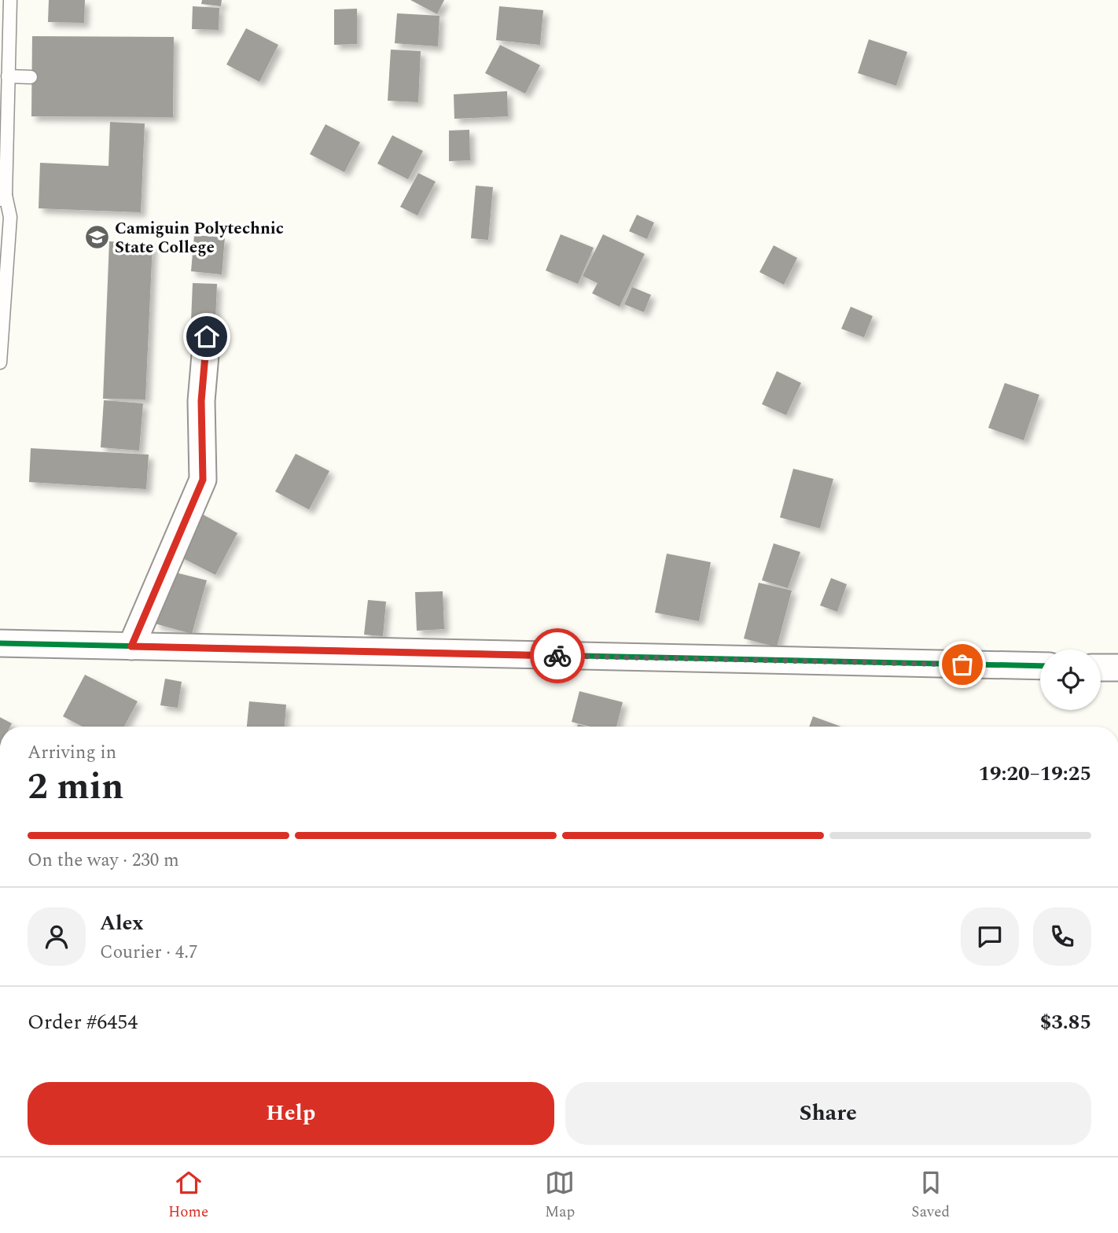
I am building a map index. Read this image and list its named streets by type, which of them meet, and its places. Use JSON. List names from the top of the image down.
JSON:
{
  "places": {
    "school or university": ["Camiguin Polytechnic State College"]
  },
  "page": {
    "heading": ["2 min", "Arriving in", "19:20–19:25"],
    "panel": [
      "Alex",
      "Courier · 4.7",
      "Order #6454",
      "$3.85"
    ],
    "bar": "On the way · 230 m",
    "buttons": ["Help", "Share"],
    "tabs": ["Home", "Map", "Saved"]
  }
}
